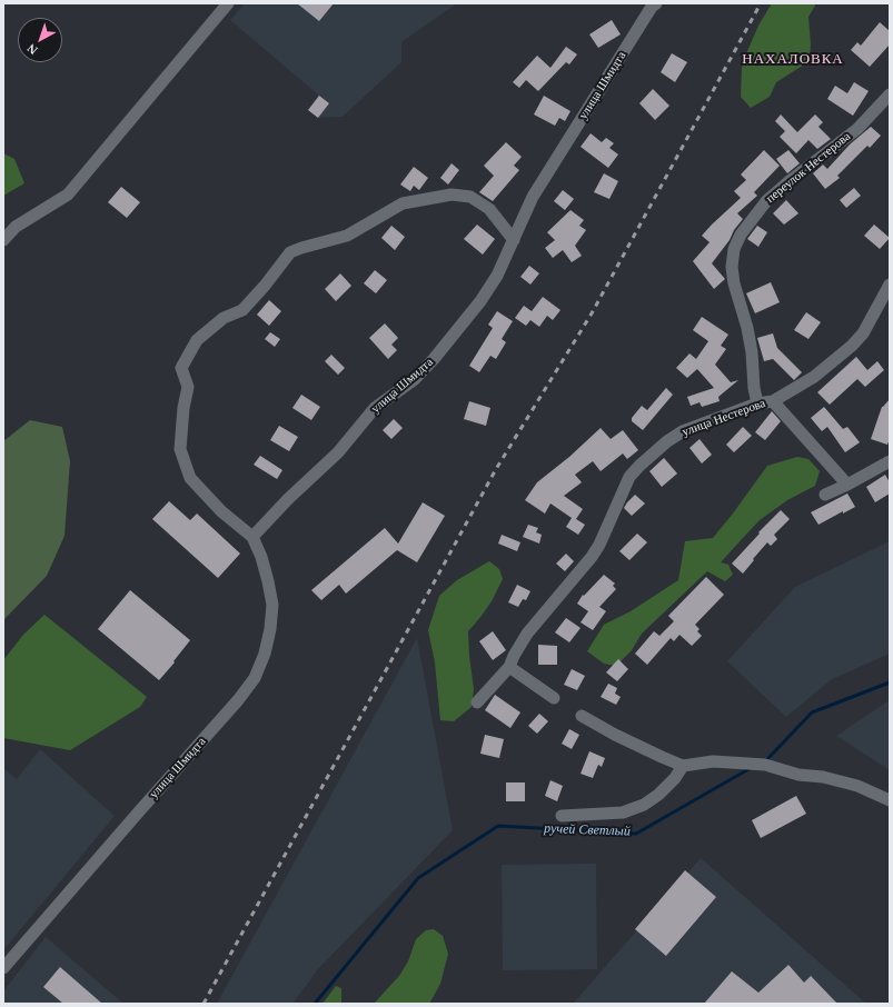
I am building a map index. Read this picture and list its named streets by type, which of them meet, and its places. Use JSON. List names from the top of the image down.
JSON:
{
  "streets": {
    "street": ["улица Шмидта", "переулок Нестерова", "улица Нестерова"]
  },
  "crossings": [
    ["переулок Нестерова", "улица Нестерова"]
  ],
  "districts": ["НАХАЛОВКА"],
  "water": ["ручей Светлый"],
  "north": "bottom left"
}
